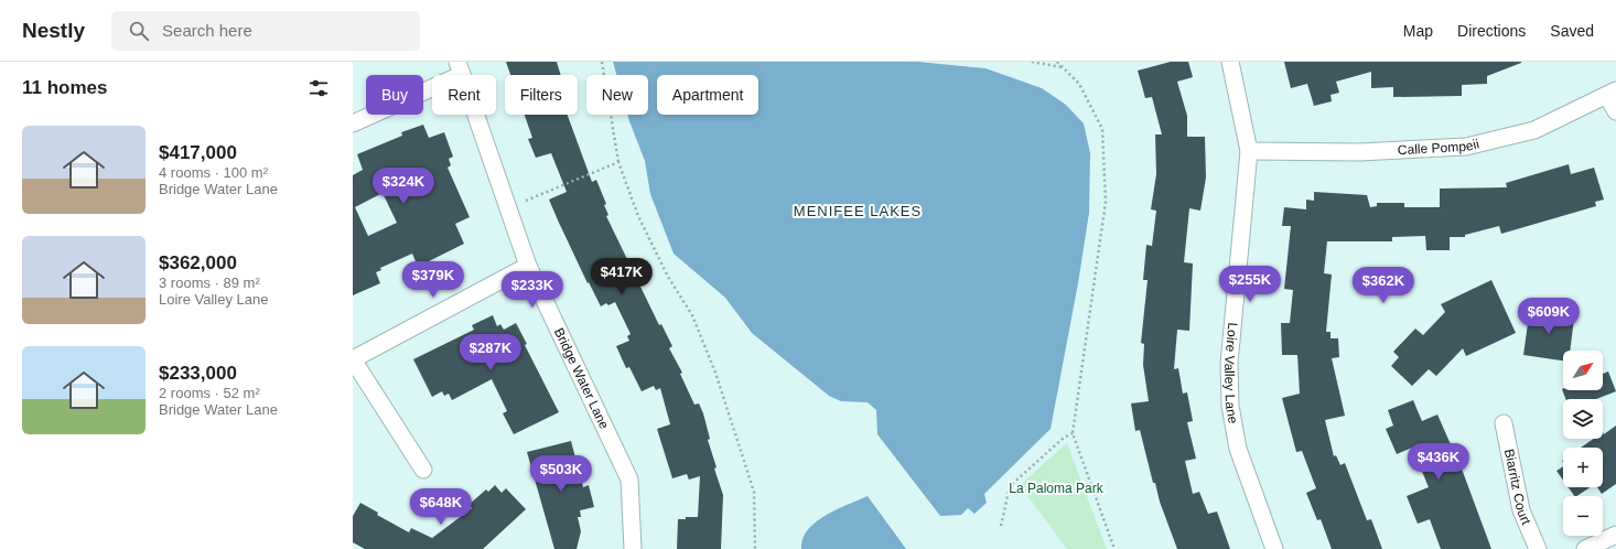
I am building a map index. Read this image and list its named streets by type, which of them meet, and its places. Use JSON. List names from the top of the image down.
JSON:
{
  "streets": {
    "street": [
      "Calle Pompeii",
      "Loire Valley Lane",
      "Bridge Water Lane",
      "Biarritz Court"
    ]
  },
  "crossings": [
    ["Calle Pompeii", "Loire Valley Lane"]
  ],
  "districts": ["MENIFEE LAKES"],
  "parks": ["La Paloma Park"],
  "north": "top right",
  "page": {
    "header": "Nestly",
    "search": "Search here",
    "nav": ["Map", "Directions", "Saved"],
    "heading": "11 homes",
    "chip": [
      "Buy",
      "Rent",
      "Filters",
      "New",
      "Apartment"
    ],
    "list": [
      {
        "name": "$417,000",
        "note": "4 rooms · 100 m² · Bridge Water Lane"
      },
      {
        "name": "$362,000",
        "note": "3 rooms · 89 m² · Loire Valley Lane"
      },
      {
        "name": "$233,000",
        "note": "2 rooms · 52 m² · Bridge Water Lane"
      }
    ],
    "price": [
      "$324K",
      "$417K",
      "$379K",
      "$255K",
      "$362K",
      "$233K",
      "$609K",
      "$287K",
      "$436K",
      "$503K",
      "$648K"
    ],
    "map_buttons": ["+", "−"]
  }
}
